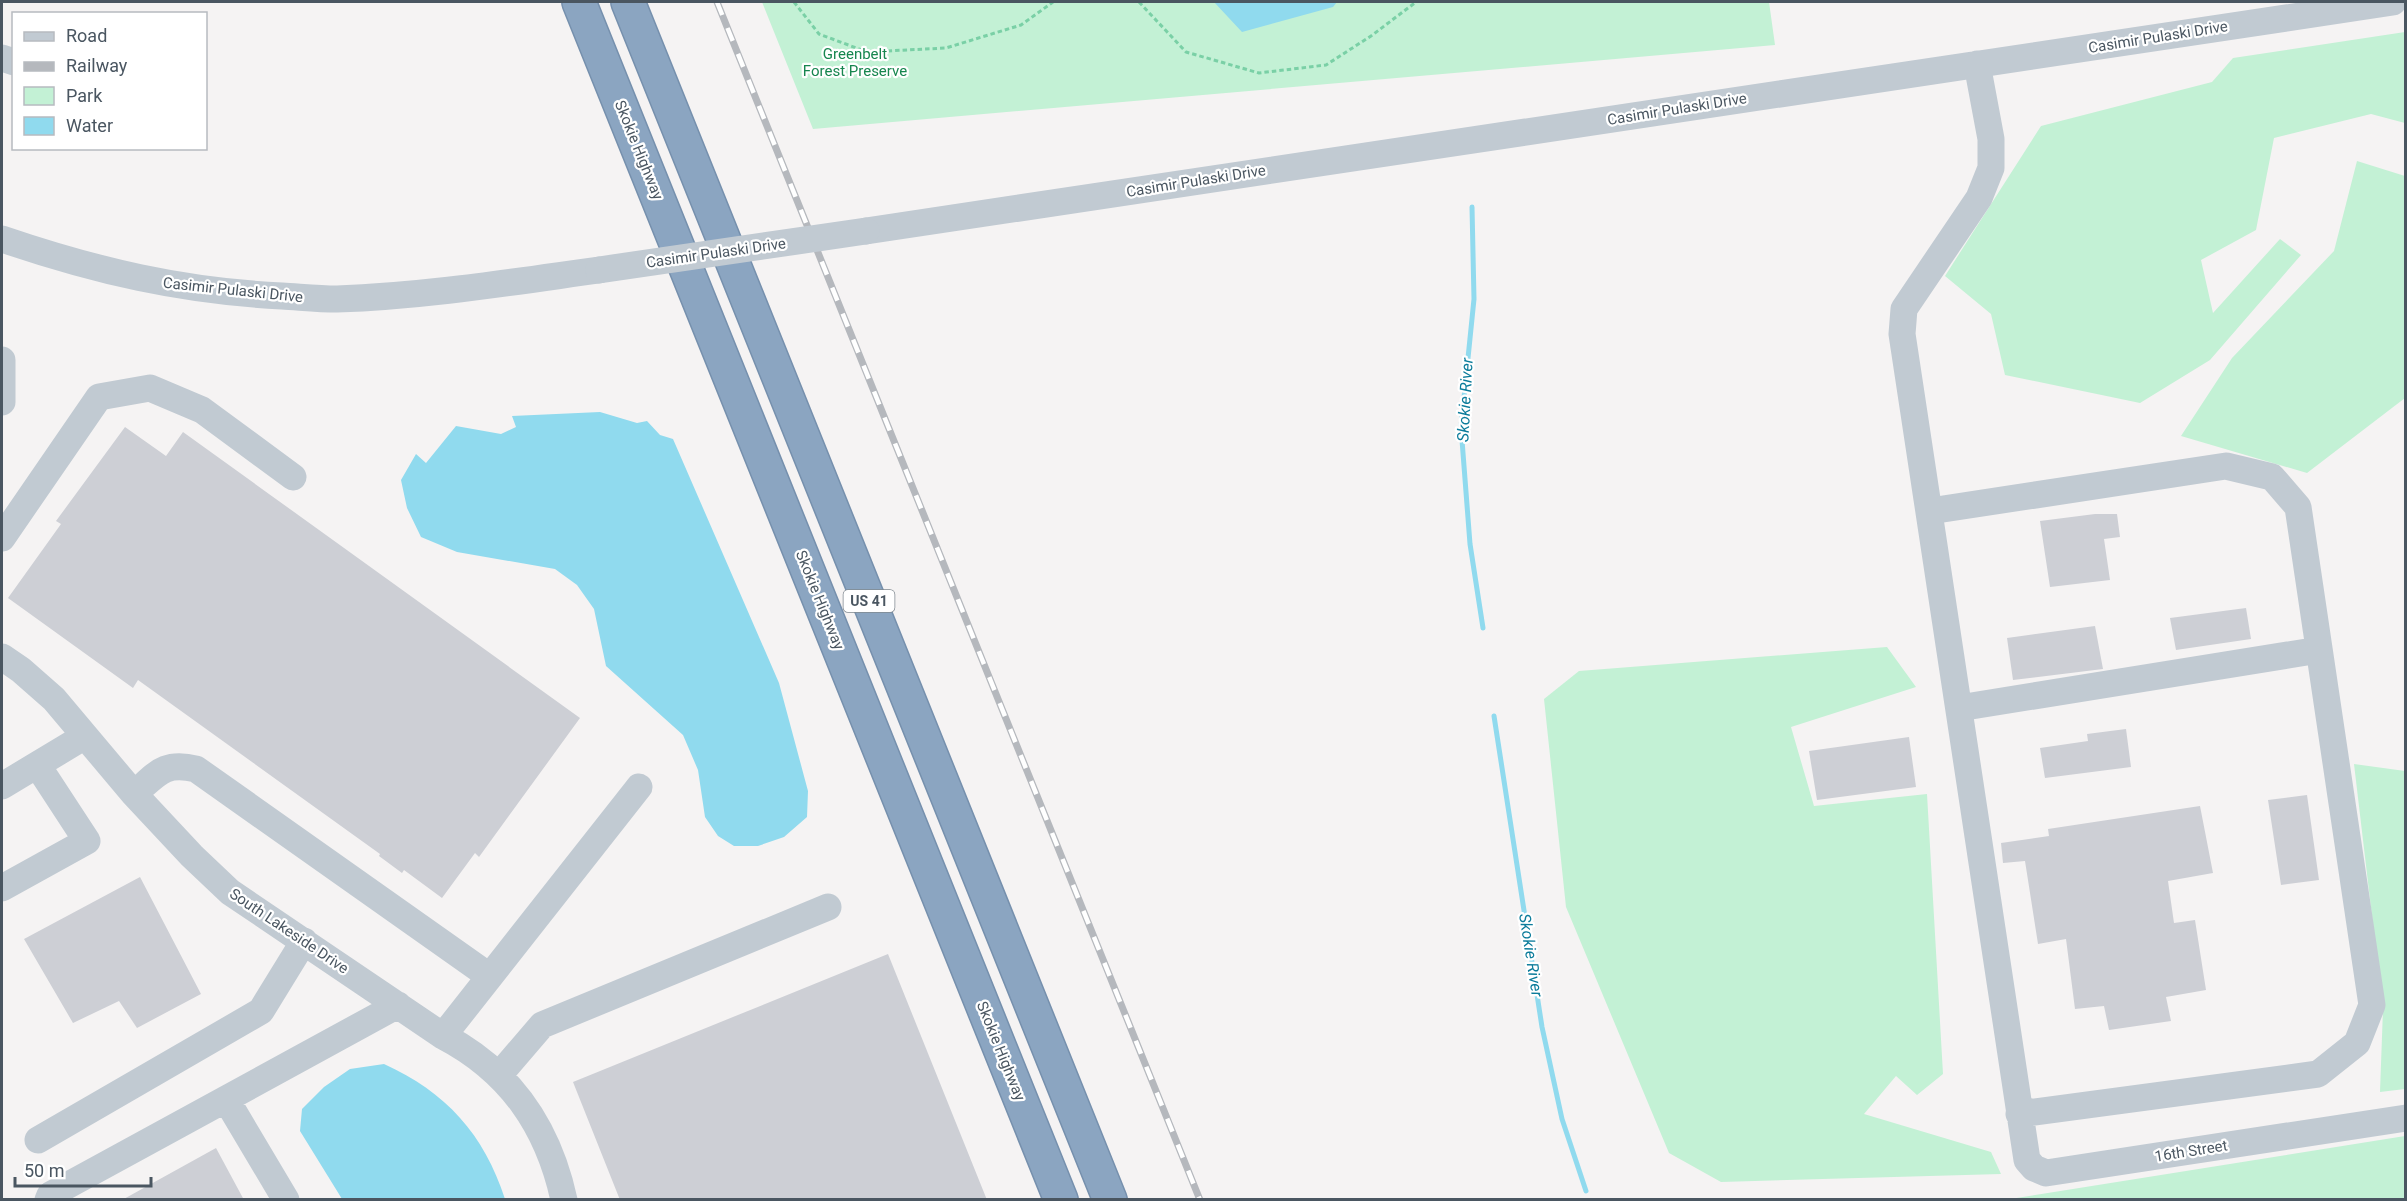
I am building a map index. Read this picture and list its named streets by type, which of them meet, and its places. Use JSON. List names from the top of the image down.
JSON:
{
  "streets": {
    "highway": ["Skokie Highway", "US 41"],
    "street": ["Casimir Pulaski Drive", "South Lakeside Drive", "16th Street"]
  },
  "crossings": [
    ["Casimir Pulaski Drive", "16th Street"]
  ],
  "water": ["Skokie River"],
  "parks": ["Greenbelt Forest Preserve"],
  "legend": [
    "Road",
    "Railway",
    "Park",
    "Water"
  ],
  "scale_bar": "50 m"
}
